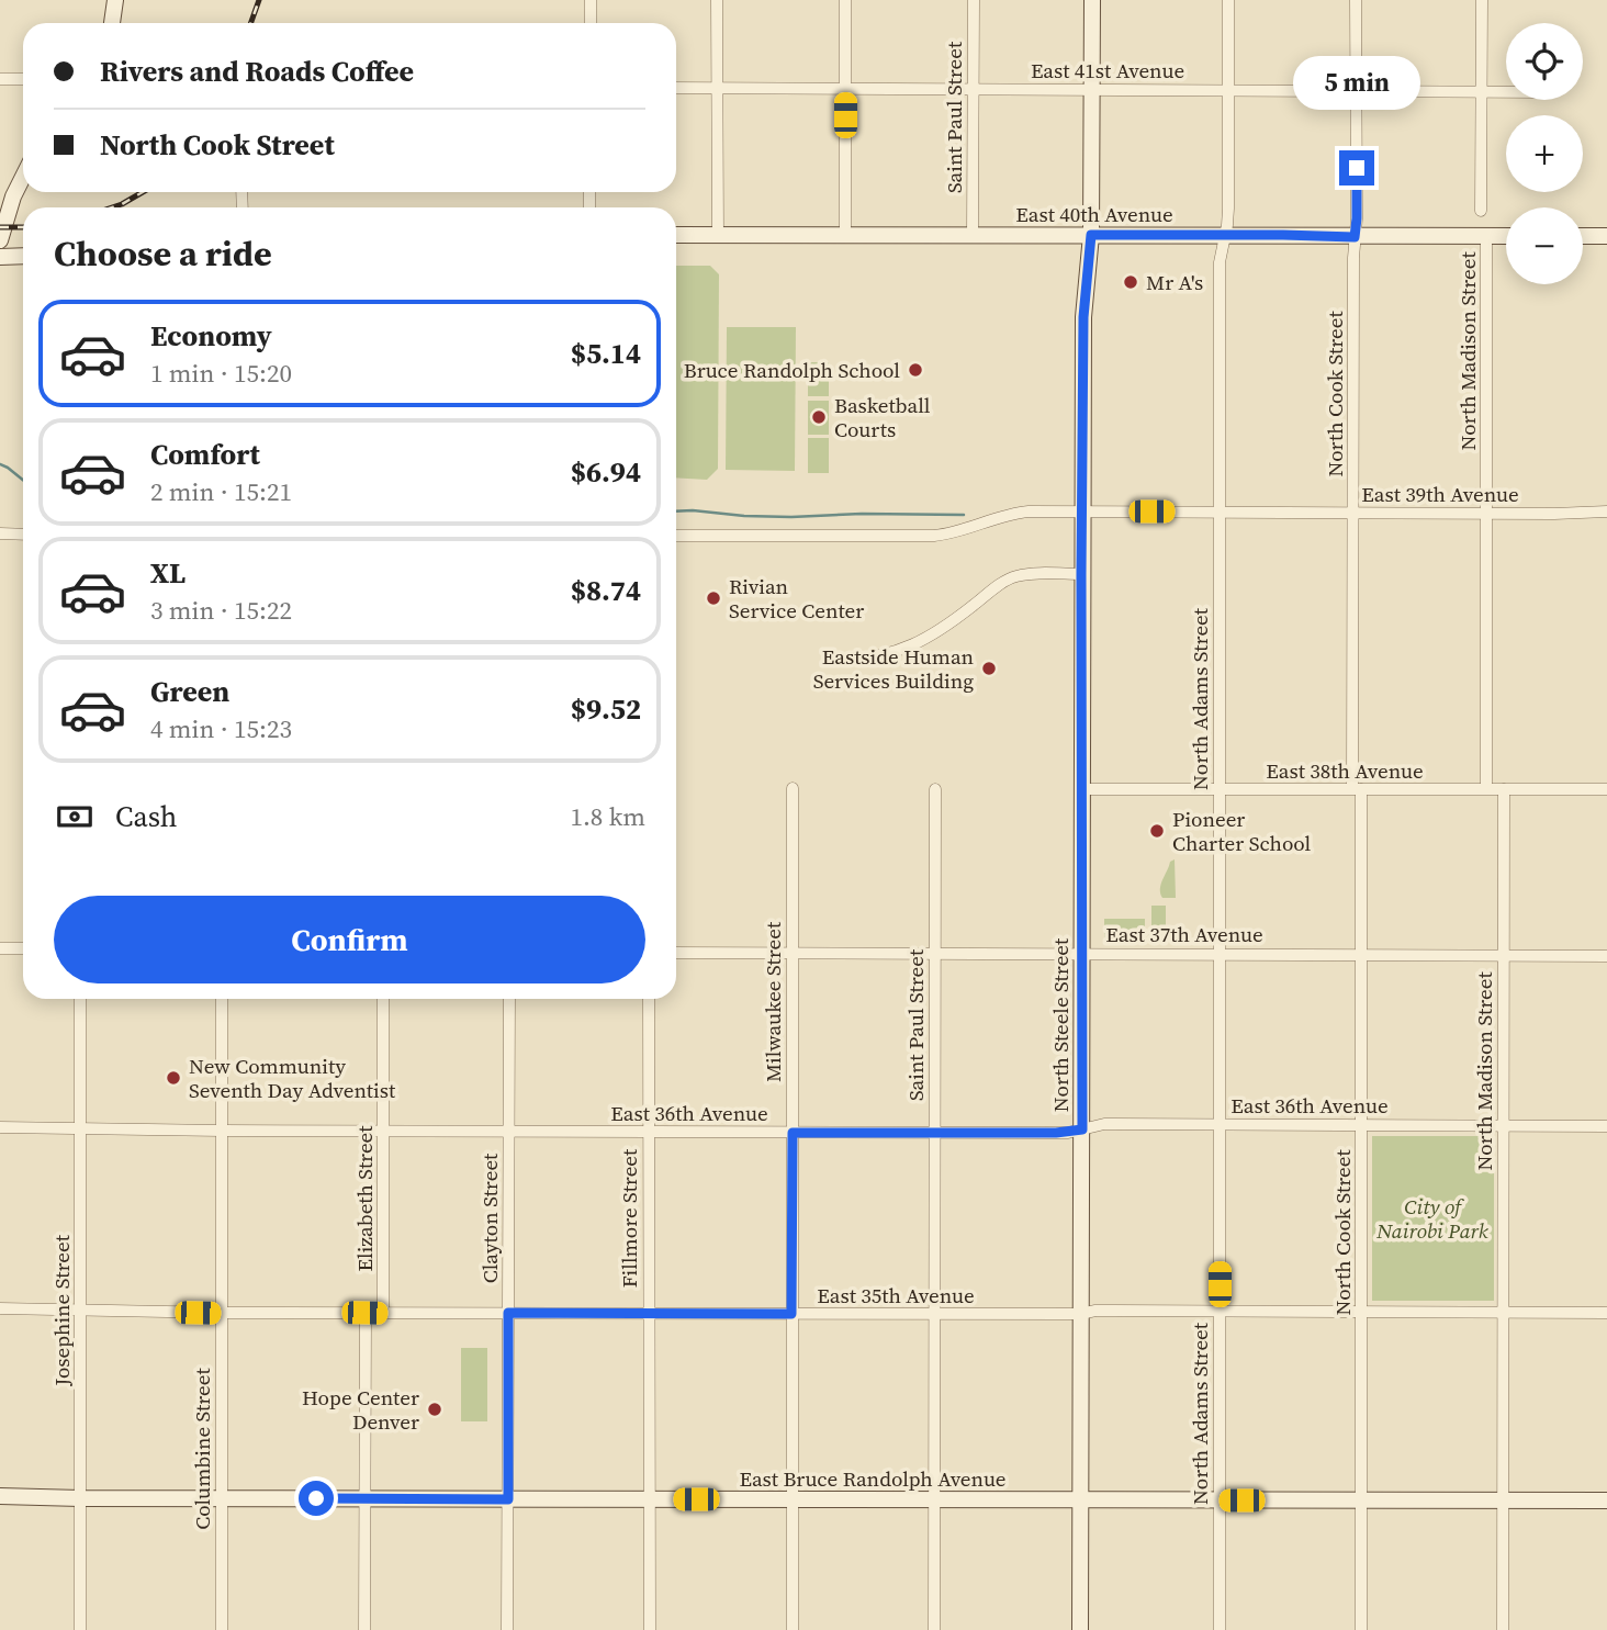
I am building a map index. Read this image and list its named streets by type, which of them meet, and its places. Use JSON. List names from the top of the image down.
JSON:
{
  "streets": {
    "street": [
      "East 41st Avenue",
      "Saint Paul Street",
      "East 40th Avenue",
      "North Madison Street",
      "North Cook Street",
      "East 39th Avenue",
      "North Adams Street",
      "East 38th Avenue",
      "East 37th Avenue",
      "Milwaukee Street",
      "North Steele Street",
      "East 36th Avenue",
      "Elizabeth Street",
      "Clayton Street",
      "Fillmore Street",
      "East 35th Avenue",
      "Josephine Street",
      "Columbine Street",
      "East Bruce Randolph Avenue"
    ]
  },
  "crossings": [
    ["East 41st Avenue", "Saint Paul Street"],
    ["East 41st Avenue", "North Cook Street"],
    ["East 41st Avenue", "North Adams Street"],
    ["East 41st Avenue", "North Steele Street"],
    ["Saint Paul Street", "East 40th Avenue"],
    ["Saint Paul Street", "East 37th Avenue"],
    ["Saint Paul Street", "East 36th Avenue"],
    ["Saint Paul Street", "East 35th Avenue"],
    ["Saint Paul Street", "East Bruce Randolph Avenue"],
    ["East 40th Avenue", "North Madison Street"],
    ["East 40th Avenue", "North Cook Street"],
    ["East 40th Avenue", "North Adams Street"],
    ["East 40th Avenue", "North Steele Street"],
    ["North Madison Street", "East 39th Avenue"],
    ["North Madison Street", "East 38th Avenue"],
    ["North Madison Street", "East 37th Avenue"],
    ["North Madison Street", "East 36th Avenue"],
    ["North Madison Street", "East 35th Avenue"],
    ["North Madison Street", "East Bruce Randolph Avenue"],
    ["North Cook Street", "East 39th Avenue"],
    ["North Cook Street", "East 38th Avenue"],
    ["North Cook Street", "East 37th Avenue"],
    ["North Cook Street", "East 36th Avenue"],
    ["North Cook Street", "East 35th Avenue"],
    ["North Cook Street", "East Bruce Randolph Avenue"],
    ["East 39th Avenue", "North Adams Street"],
    ["East 39th Avenue", "North Steele Street"],
    ["North Adams Street", "East 38th Avenue"],
    ["North Adams Street", "East 37th Avenue"],
    ["North Adams Street", "East 36th Avenue"],
    ["North Adams Street", "East 35th Avenue"],
    ["North Adams Street", "East Bruce Randolph Avenue"],
    ["East 38th Avenue", "North Steele Street"],
    ["East 37th Avenue", "Milwaukee Street"],
    ["East 37th Avenue", "North Steele Street"],
    ["Milwaukee Street", "East 36th Avenue"],
    ["Milwaukee Street", "East 35th Avenue"],
    ["Milwaukee Street", "East Bruce Randolph Avenue"],
    ["North Steele Street", "East 36th Avenue"],
    ["North Steele Street", "East 35th Avenue"],
    ["North Steele Street", "East Bruce Randolph Avenue"],
    ["East 36th Avenue", "Elizabeth Street"],
    ["East 36th Avenue", "Clayton Street"],
    ["East 36th Avenue", "Fillmore Street"],
    ["East 36th Avenue", "Josephine Street"],
    ["East 36th Avenue", "Columbine Street"],
    ["Elizabeth Street", "East 35th Avenue"],
    ["Clayton Street", "East 35th Avenue"],
    ["Clayton Street", "East Bruce Randolph Avenue"],
    ["Fillmore Street", "East 35th Avenue"],
    ["Fillmore Street", "East Bruce Randolph Avenue"],
    ["East 35th Avenue", "Josephine Street"],
    ["East 35th Avenue", "Columbine Street"],
    ["Josephine Street", "East Bruce Randolph Avenue"],
    ["Columbine Street", "East Bruce Randolph Avenue"]
  ],
  "parks": ["City of Nairobi Park"],
  "places": [
    "Mr A's",
    "Bruce Randolph School",
    "Basketball Courts",
    "Rivian Service Center",
    "Eastside Human Services Building",
    "Pioneer Charter School",
    "New Community Seventh Day Adventist",
    "Hope Center Denver"
  ],
  "page": {
    "map_buttons": ["+", "−"],
    "banner": ["Rivers and Roads Coffee", "North Cook Street"],
    "bubble": "5 min",
    "heading": "Choose a ride",
    "list": [
      {
        "name": "Economy",
        "note": "1 min · 15:20",
        "value": "$5.14"
      },
      {
        "name": "Comfort",
        "note": "2 min · 15:21",
        "value": "$6.94"
      },
      {
        "name": "XL",
        "note": "3 min · 15:22",
        "value": "$8.74"
      },
      {
        "name": "Green",
        "note": "4 min · 15:23",
        "value": "$9.52"
      }
    ],
    "pay": ["Cash", "1.8 km"],
    "buttons": "Confirm"
  }
}
